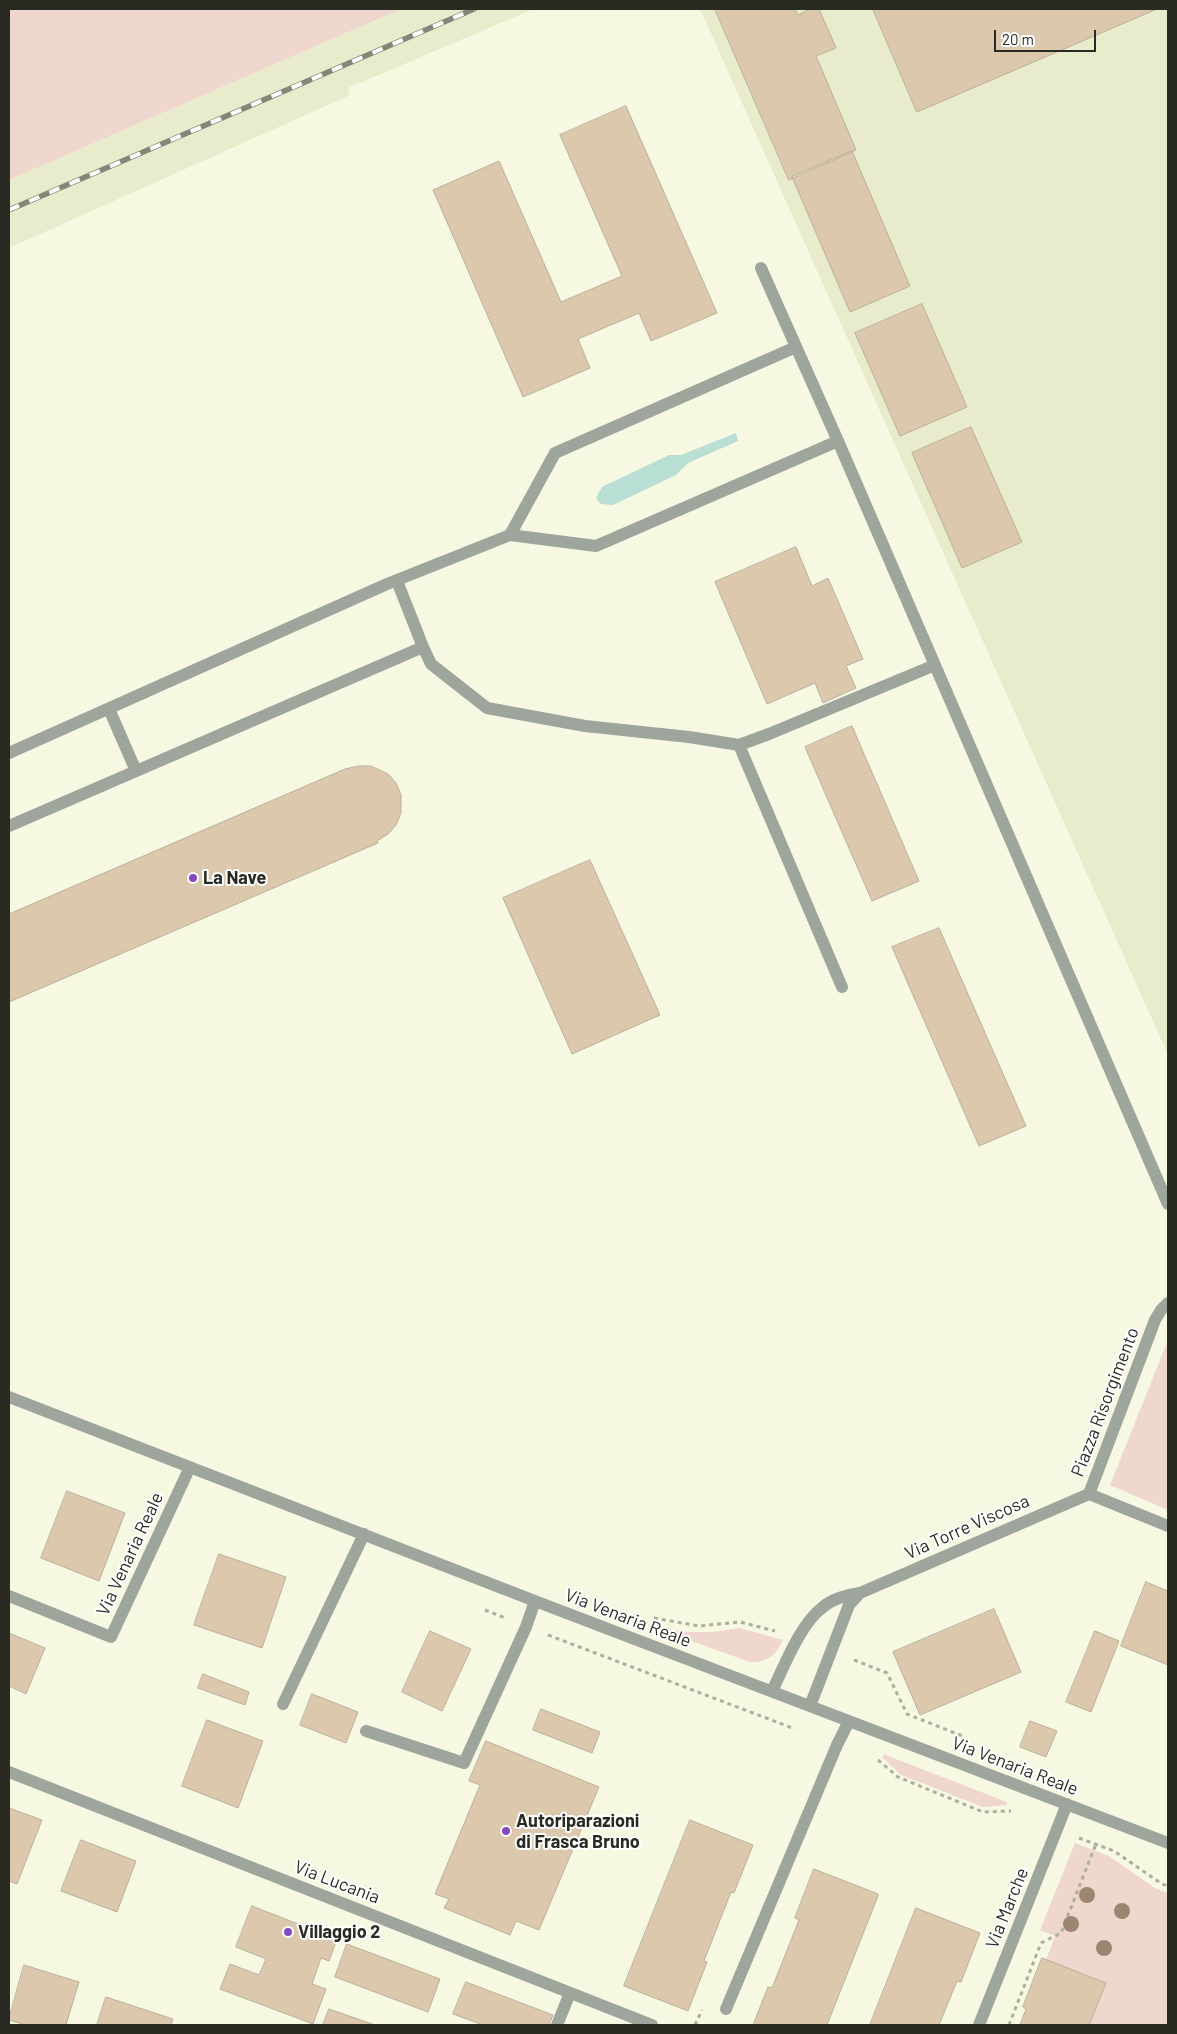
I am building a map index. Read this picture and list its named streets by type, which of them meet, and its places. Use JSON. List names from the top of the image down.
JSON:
{
  "streets": {
    "street": [
      "Piazza Risorgimento",
      "Via Torre Viscosa",
      "Via Venaria Reale",
      "Via Lucania",
      "Via Marche"
    ]
  },
  "crossings": [
    ["Piazza Risorgimento", "Via Torre Viscosa"],
    ["Via Torre Viscosa", "Via Venaria Reale"],
    ["Via Venaria Reale", "Via Marche"]
  ],
  "places": ["La Nave", "Autoriparazioni di Frasca Bruno", "Villaggio 2"],
  "scale_bar": "20 m"
}
